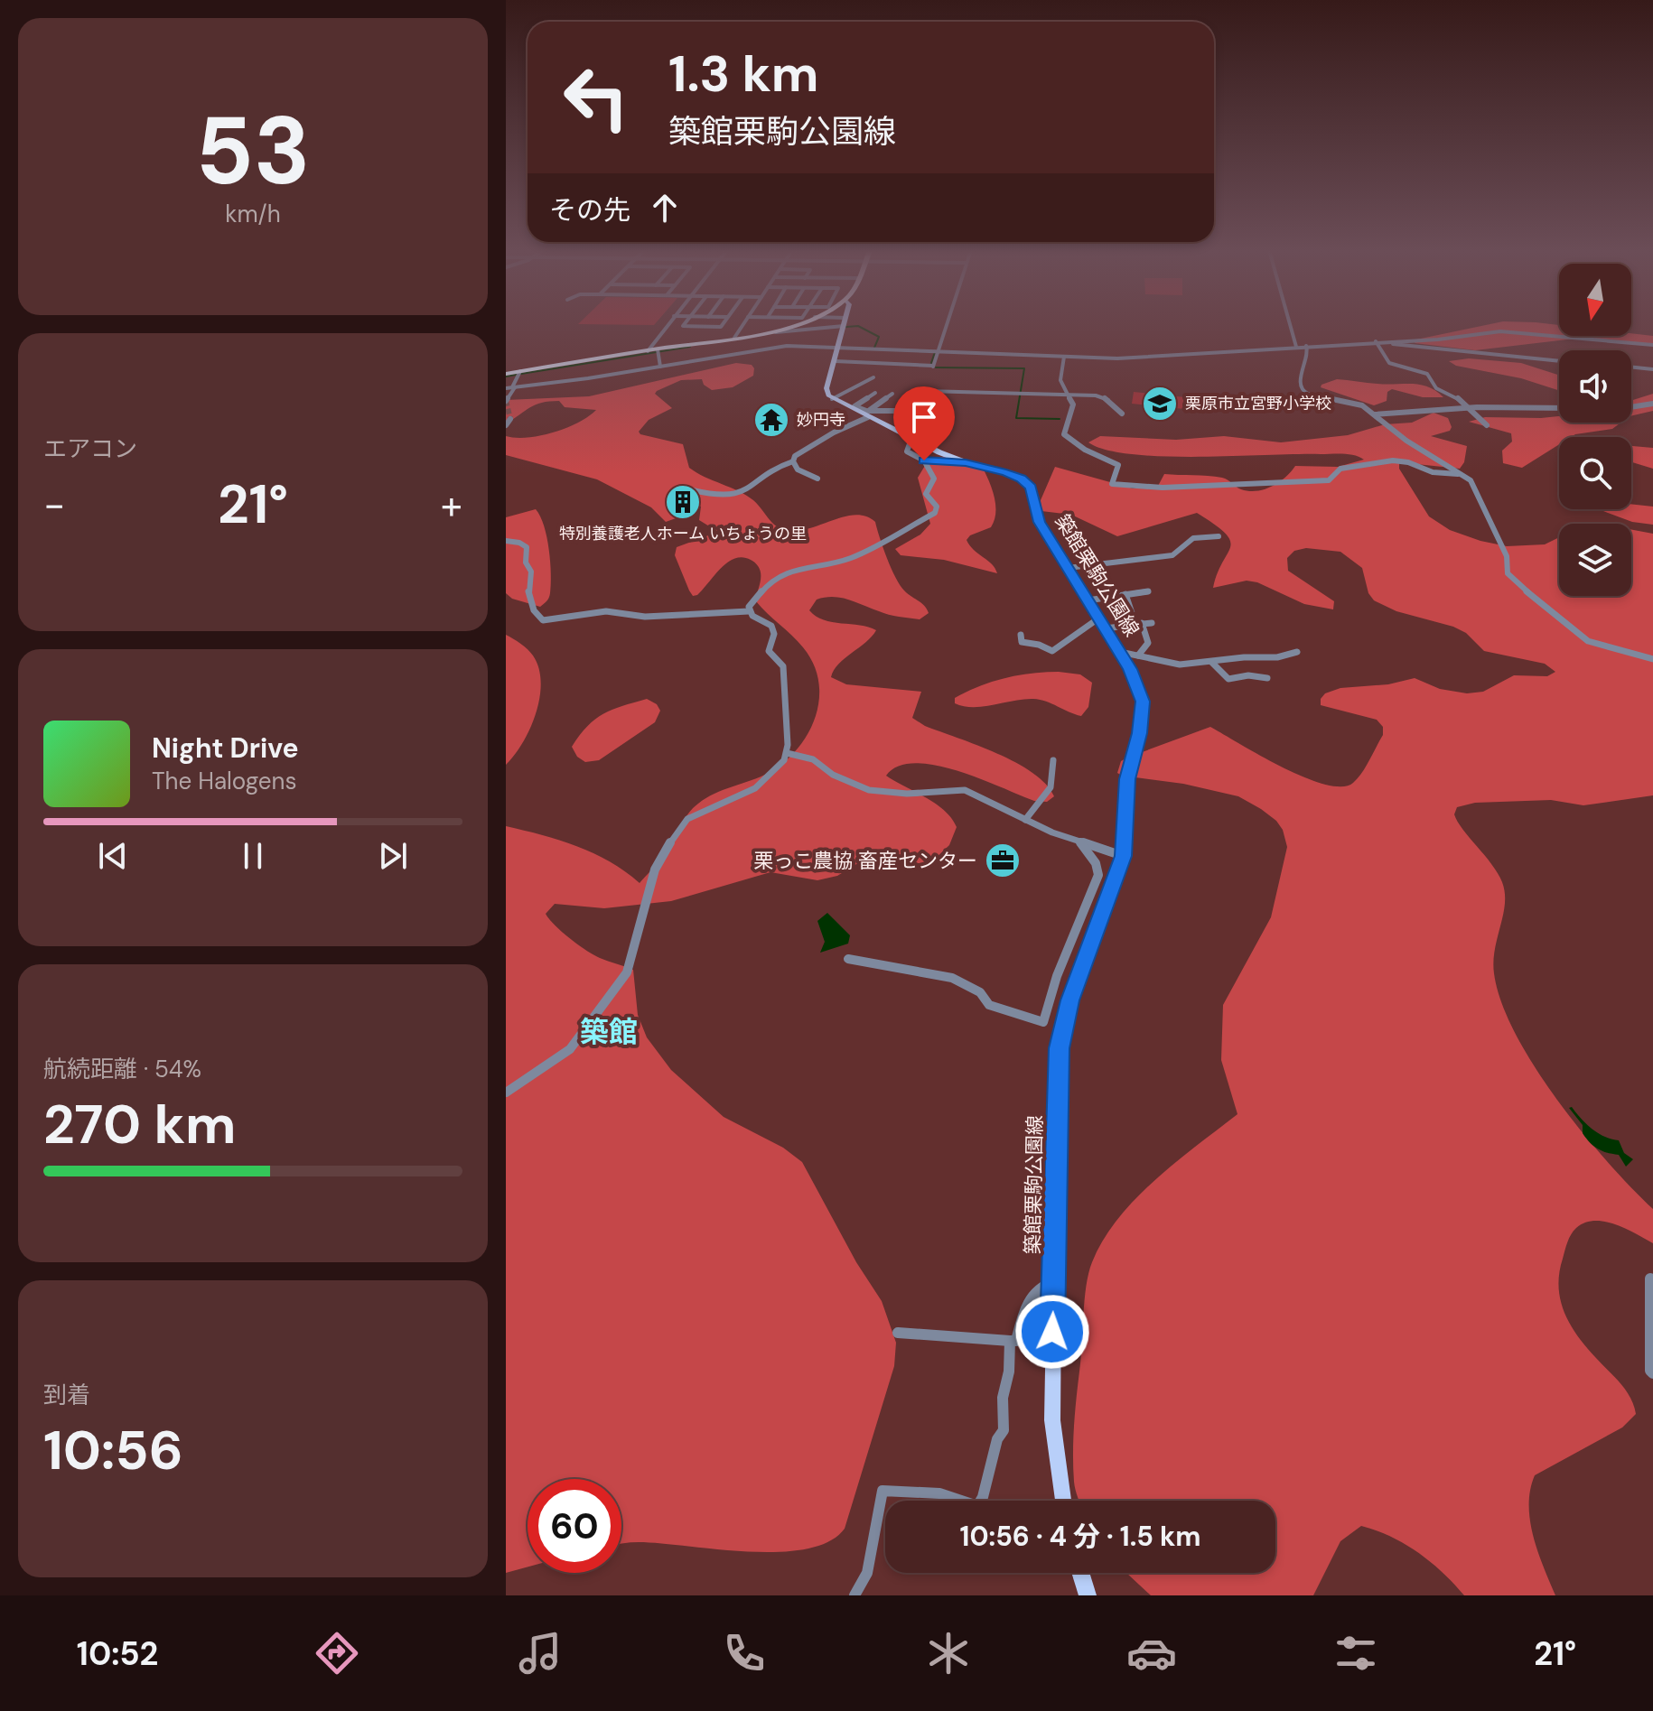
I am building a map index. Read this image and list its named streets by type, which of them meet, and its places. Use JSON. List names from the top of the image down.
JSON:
{
  "streets": {
    "main road": ["築館栗駒公園線"]
  },
  "districts": ["築館"],
  "places": {
    "school or university": ["栗原市立宮野小学校"],
    "temple": ["妙円寺"],
    "building": ["特別養護老人ホーム いちょうの里"],
    "office": ["栗っこ農協 畜産センター"]
  },
  "north": "bottom",
  "page": {
    "tile": [
      ["53", "km/h"],
      "エアコン",
      ["航続距離 · 54%", "270 km"],
      ["到着", "10:56"]
    ],
    "turn": ["1.3 km", "築館栗駒公園線"],
    "then": "その先",
    "heat": ["−", "21°", "+"],
    "song": ["Night Drive", "The Halogens"],
    "limit": "60",
    "trip": "10:56 · 4 分 · 1.5 km",
    "tabs": ["10:52", "21°"]
  }
}
